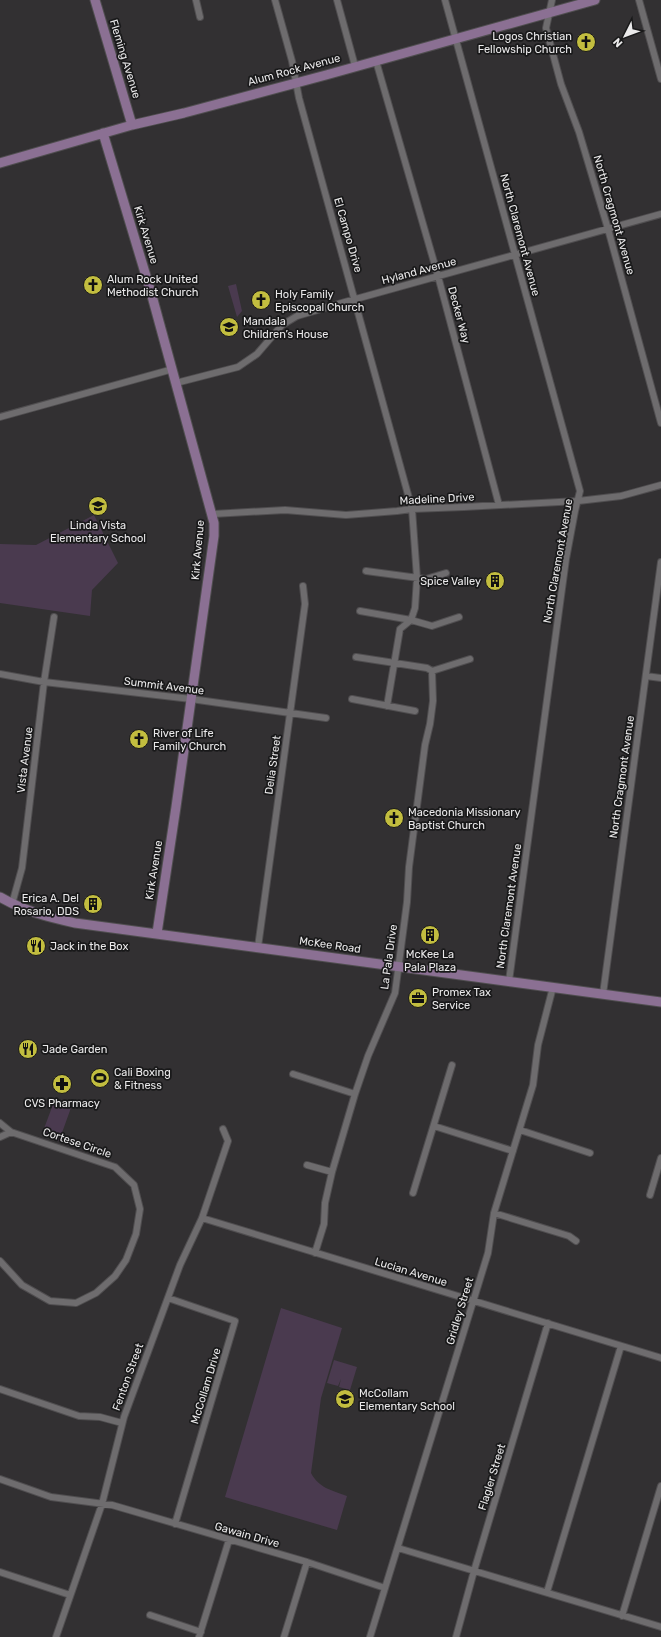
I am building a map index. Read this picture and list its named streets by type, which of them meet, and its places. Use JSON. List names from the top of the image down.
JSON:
{
  "streets": {
    "street": [
      "Fleming Avenue",
      "Alum Rock Avenue",
      "North Cragmont Avenue",
      "Kirk Avenue",
      "El Campo Drive",
      "North Claremont Avenue",
      "Hyland Avenue",
      "Decker Way",
      "Madeline Drive",
      "Summit Avenue",
      "Vista Avenue",
      "Delia Street",
      "McKee Road",
      "La Pala Drive",
      "Cortese Circle",
      "Lucian Avenue",
      "Gridley Street",
      "Fenton Street",
      "McCollam Drive",
      "Flagler Street",
      "Gawain Drive"
    ]
  },
  "crossings": [
    ["Fleming Avenue", "Alum Rock Avenue"],
    ["Alum Rock Avenue", "North Cragmont Avenue"],
    ["Alum Rock Avenue", "Kirk Avenue"],
    ["Alum Rock Avenue", "El Campo Drive"],
    ["Alum Rock Avenue", "North Claremont Avenue"],
    ["Alum Rock Avenue", "Decker Way"],
    ["North Cragmont Avenue", "Hyland Avenue"],
    ["North Cragmont Avenue", "McKee Road"],
    ["Kirk Avenue", "Hyland Avenue"],
    ["Kirk Avenue", "Madeline Drive"],
    ["Kirk Avenue", "Summit Avenue"],
    ["Kirk Avenue", "McKee Road"],
    ["El Campo Drive", "Hyland Avenue"],
    ["El Campo Drive", "Madeline Drive"],
    ["North Claremont Avenue", "Hyland Avenue"],
    ["North Claremont Avenue", "Madeline Drive"],
    ["North Claremont Avenue", "McKee Road"],
    ["Hyland Avenue", "Decker Way"],
    ["Decker Way", "Madeline Drive"],
    ["Summit Avenue", "Vista Avenue"],
    ["Summit Avenue", "Delia Street"],
    ["Vista Avenue", "McKee Road"],
    ["Delia Street", "McKee Road"],
    ["McKee Road", "La Pala Drive"],
    ["McKee Road", "Gridley Street"],
    ["La Pala Drive", "Lucian Avenue"],
    ["Lucian Avenue", "Gridley Street"],
    ["Lucian Avenue", "Fenton Street"],
    ["Lucian Avenue", "Flagler Street"],
    ["Gridley Street", "Gawain Drive"],
    ["Fenton Street", "McCollam Drive"],
    ["Fenton Street", "Gawain Drive"],
    ["McCollam Drive", "Gawain Drive"]
  ],
  "places": {
    "church": [
      "Logos Christian Fellowship Church",
      "Alum Rock United Methodist Church",
      "Holy Family Episcopal Church",
      "River of Life Family Church",
      "Macedonia Missionary Baptist Church"
    ],
    "school or university": ["Mandala Children’s House", "Linda Vista Elementary School", "McCollam Elementary School"],
    "building": ["Spice Valley", "Erica A. Del Rosario, DDS", "McKee La Pala Plaza"],
    "restaurant": ["Jack in the Box", "Jade Garden"],
    "office": ["Promex Tax Service"],
    "sports": ["Cali Boxing & Fitness"],
    "pharmacy": ["CVS Pharmacy"]
  },
  "north": "bottom left"
}
